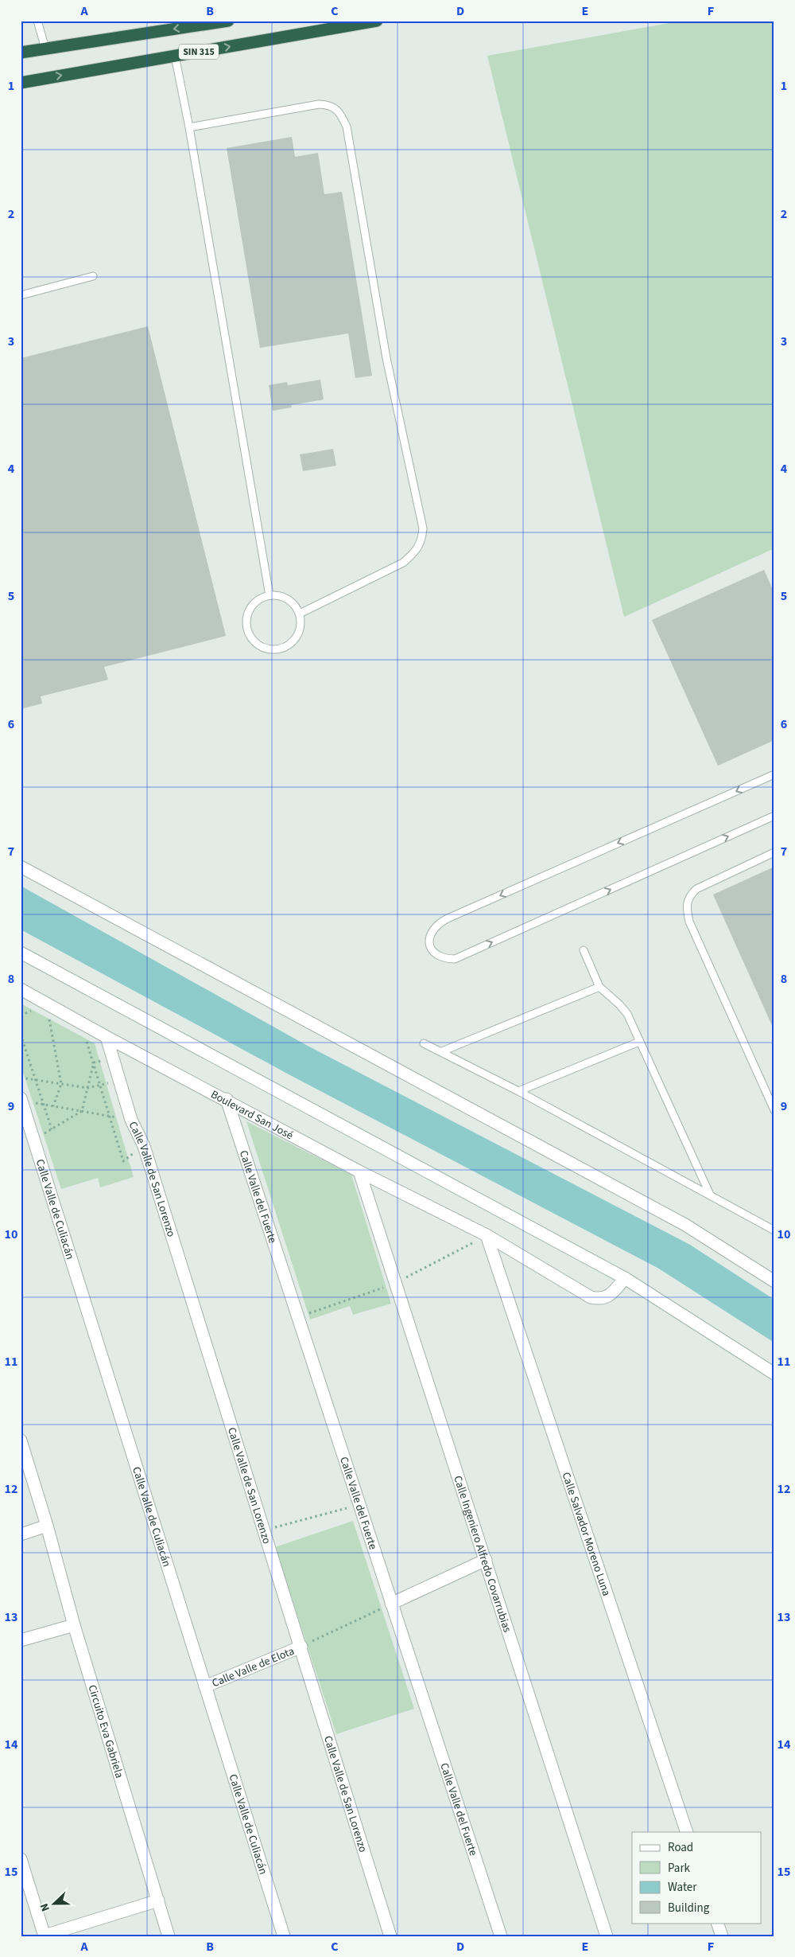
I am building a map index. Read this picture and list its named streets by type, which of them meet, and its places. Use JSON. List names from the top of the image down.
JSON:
{
  "streets": {
    "highway": ["SIN 315"],
    "street": [
      "Boulevard San José",
      "Calle Valle de San Lorenzo",
      "Calle Valle del Fuerte",
      "Calle Valle de Culiacán",
      "Calle Salvador Moreno Luna",
      "Calle Ingeniero Alfredo Covarrubias",
      "Calle Valle de Elota",
      "Circuito Eva Gabriela"
    ]
  },
  "crossings": [
    ["Boulevard San José", "Calle Valle de San Lorenzo"],
    ["Boulevard San José", "Calle Valle del Fuerte"],
    ["Boulevard San José", "Calle Salvador Moreno Luna"],
    ["Boulevard San José", "Calle Ingeniero Alfredo Covarrubias"],
    ["Calle Valle de San Lorenzo", "Calle Valle de Elota"],
    ["Calle Valle de Culiacán", "Calle Valle de Elota"]
  ],
  "legend": [
    "Road",
    "Park",
    "Water",
    "Building"
  ],
  "north": "left",
  "grid": {
    "columns": [
      "A",
      "B",
      "C",
      "D",
      "E",
      "F"
    ],
    "rows": [
      "1",
      "2",
      "3",
      "4",
      "5",
      "6",
      "7",
      "8",
      "9",
      "10",
      "11",
      "12",
      "13",
      "14",
      "15"
    ]
  }
}
